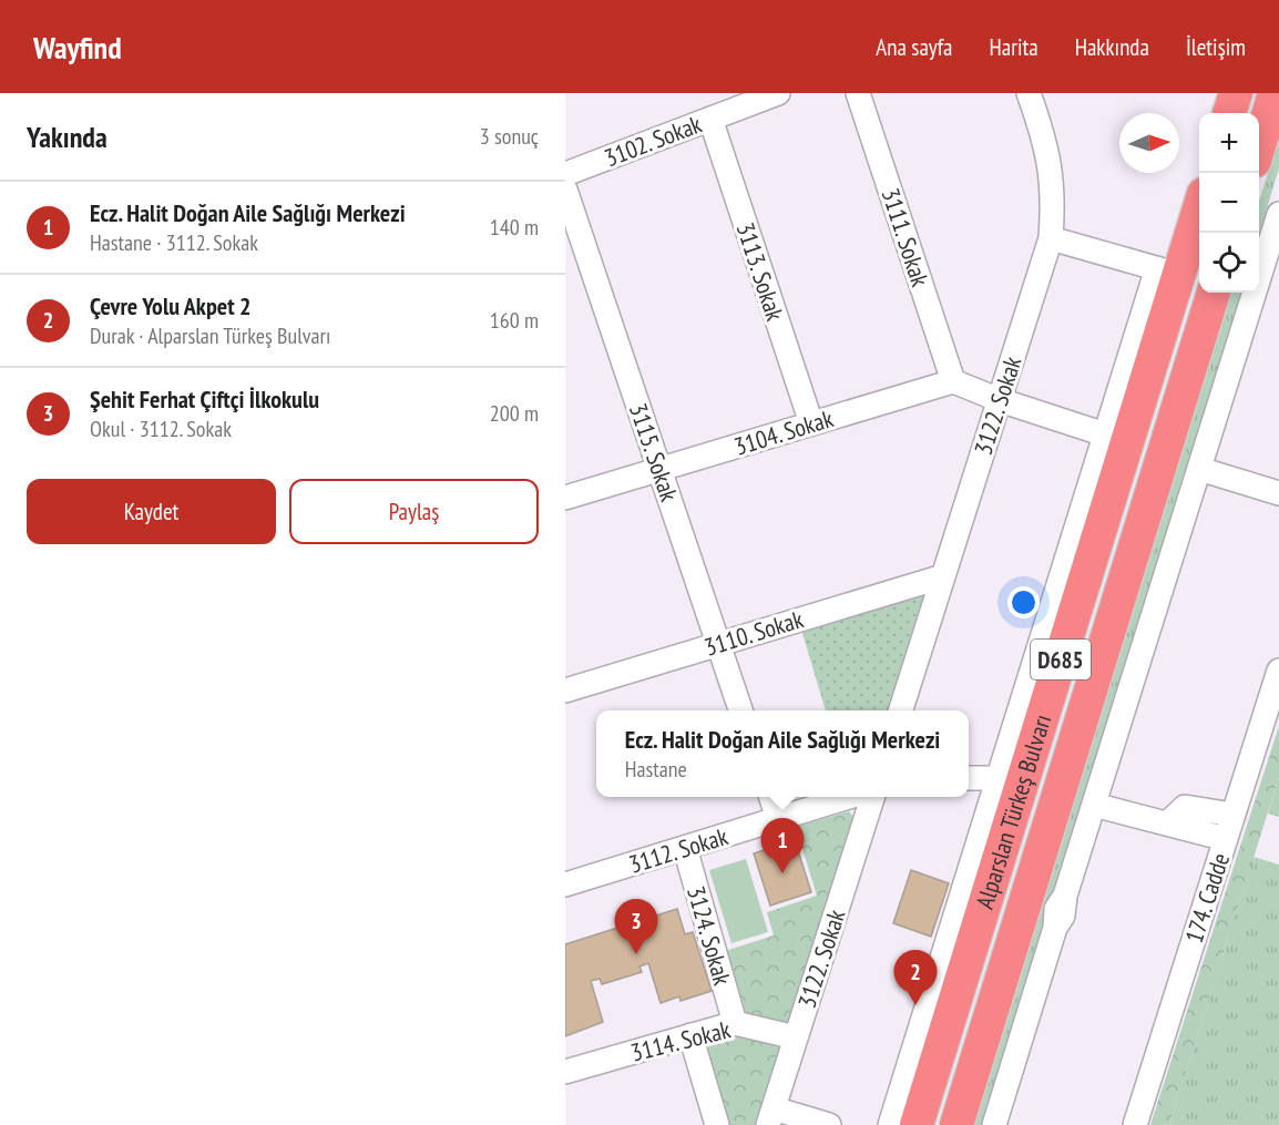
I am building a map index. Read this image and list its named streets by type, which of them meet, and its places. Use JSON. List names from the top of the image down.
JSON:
{
  "streets": {
    "highway": ["D685", "Alparslan Türkeş Bulvarı"],
    "street": [
      "3102. Sokak",
      "3111. Sokak",
      "3113. Sokak",
      "3122. Sokak",
      "3104. Sokak",
      "3115. Sokak",
      "3110. Sokak",
      "3112. Sokak",
      "174. Cadde",
      "3124. Sokak",
      "3114. Sokak"
    ]
  },
  "crossings": [
    ["3102. Sokak", "3113. Sokak"],
    ["3111. Sokak", "3104. Sokak"],
    ["3113. Sokak", "3104. Sokak"],
    ["3122. Sokak", "3110. Sokak"],
    ["3122. Sokak", "3114. Sokak"],
    ["3104. Sokak", "3115. Sokak"],
    ["3115. Sokak", "3110. Sokak"],
    ["3112. Sokak", "3124. Sokak"],
    ["3124. Sokak", "3114. Sokak"]
  ],
  "north": "right",
  "page": {
    "header": "Wayfind",
    "nav": [
      "Ana sayfa",
      "Harita",
      "Hakkında",
      "İletişim"
    ],
    "heading": ["Yakında", "3 sonuç"],
    "map_buttons": ["+", "−"],
    "list": [
      {
        "mark": "1",
        "name": "Ecz. Halit Doğan Aile Sağlığı Merkezi",
        "note": "Hastane · 3112. Sokak",
        "value": "140 m"
      },
      {
        "mark": "2",
        "name": "Çevre Yolu Akpet 2",
        "note": "Durak · Alparslan Türkeş Bulvarı",
        "value": "160 m"
      },
      {
        "mark": "3",
        "name": "Şehit Ferhat Çiftçi İlkokulu",
        "note": "Okul · 3112. Sokak",
        "value": "200 m"
      }
    ],
    "buttons": ["Kaydet", "Paylaş"],
    "popup": ["Ecz. Halit Doğan Aile Sağlığı Merkezi", "Hastane"],
    "pins": ["1", "3", "2"]
  }
}
